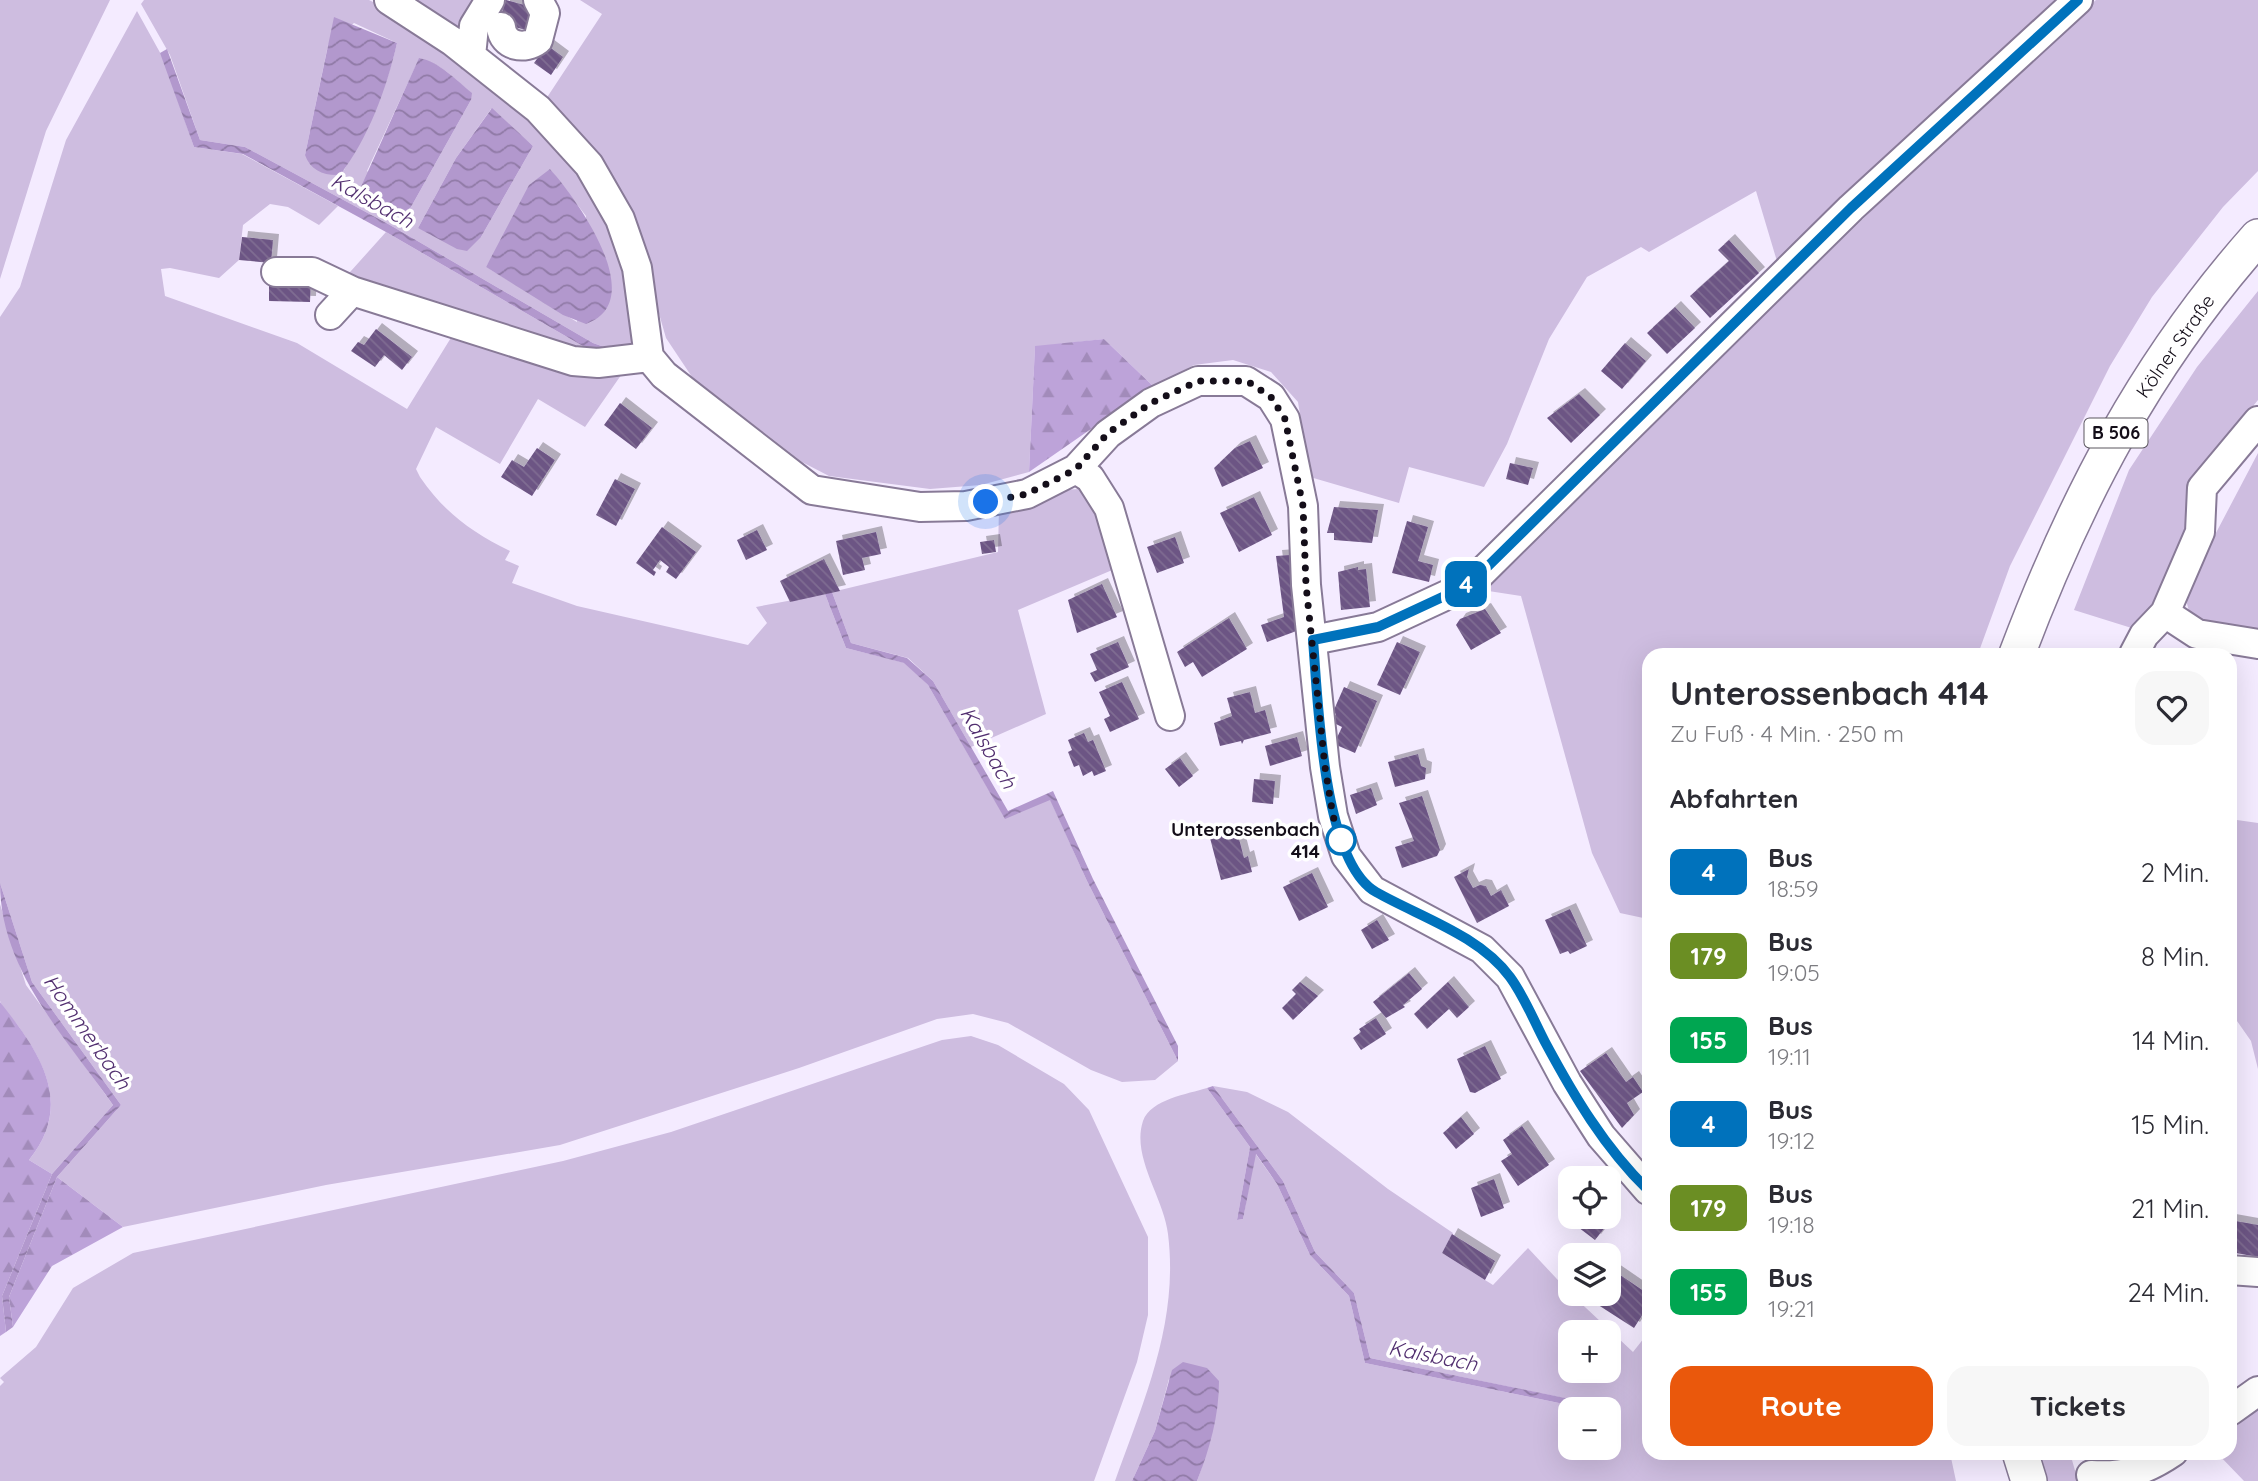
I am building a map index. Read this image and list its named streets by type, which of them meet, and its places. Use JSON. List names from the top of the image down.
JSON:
{
  "streets": {
    "main road": ["Kölner Straße", "B 506"]
  },
  "water": ["Kalsbach", "Hommerbach"],
  "places": ["Unterossenbach 414"],
  "lines": ["bus line 4"],
  "page": {
    "on_map": "4",
    "heading": [
      ["Unterossenbach 414", "Zu Fuß · 4 Min. · 250 m"],
      "Abfahrten"
    ],
    "list": [
      {
        "mark": "4",
        "name": "Bus",
        "note": "18:59",
        "value": "2 Min."
      },
      {
        "mark": "179",
        "name": "Bus",
        "note": "19:05",
        "value": "8 Min."
      },
      {
        "mark": "155",
        "name": "Bus",
        "note": "19:11",
        "value": "14 Min."
      },
      {
        "mark": "4",
        "name": "Bus",
        "note": "19:12",
        "value": "15 Min."
      },
      {
        "mark": "179",
        "name": "Bus",
        "note": "19:18",
        "value": "21 Min."
      },
      {
        "mark": "155",
        "name": "Bus",
        "note": "19:21",
        "value": "24 Min."
      }
    ],
    "map_buttons": ["+", "−"],
    "buttons": ["Route", "Tickets"]
  }
}
